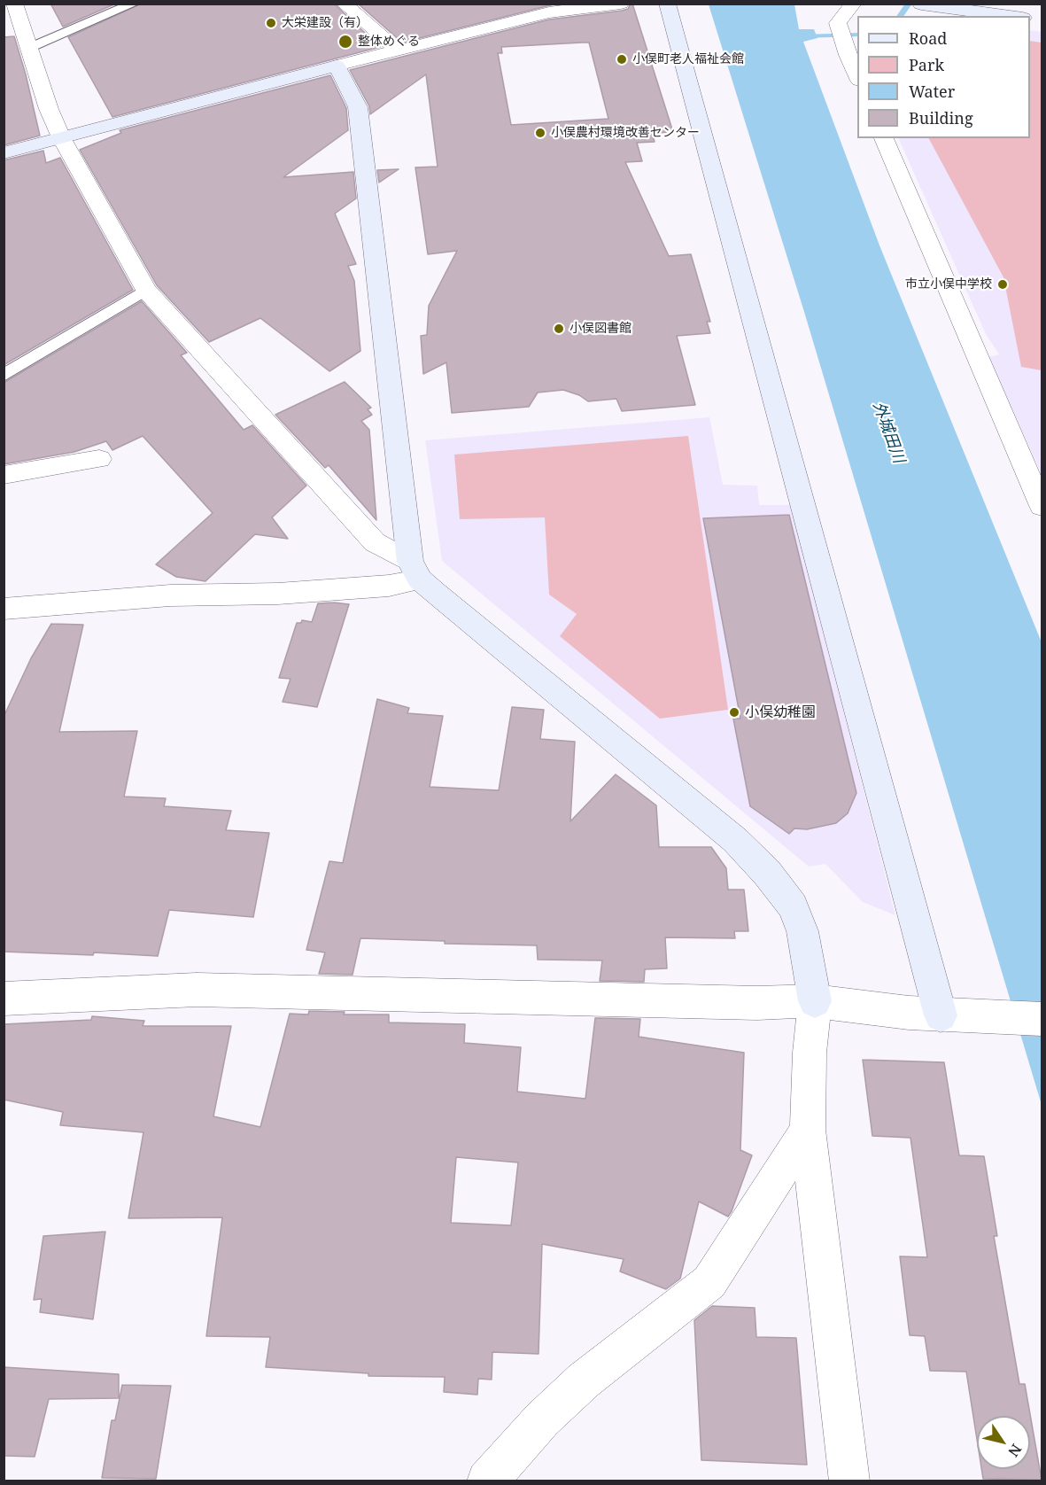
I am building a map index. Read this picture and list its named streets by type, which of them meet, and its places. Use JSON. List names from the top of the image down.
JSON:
{
  "water": ["外城田川"],
  "places": [
    "大栄建設（有）",
    "整体めぐる",
    "小俣町老人福祉会館",
    "小俣農村環境改善センター",
    "市立小俣中学校",
    "小俣図書館",
    "小俣幼稚園"
  ],
  "legend": [
    "Road",
    "Park",
    "Water",
    "Building"
  ],
  "north": "bottom right"
}
